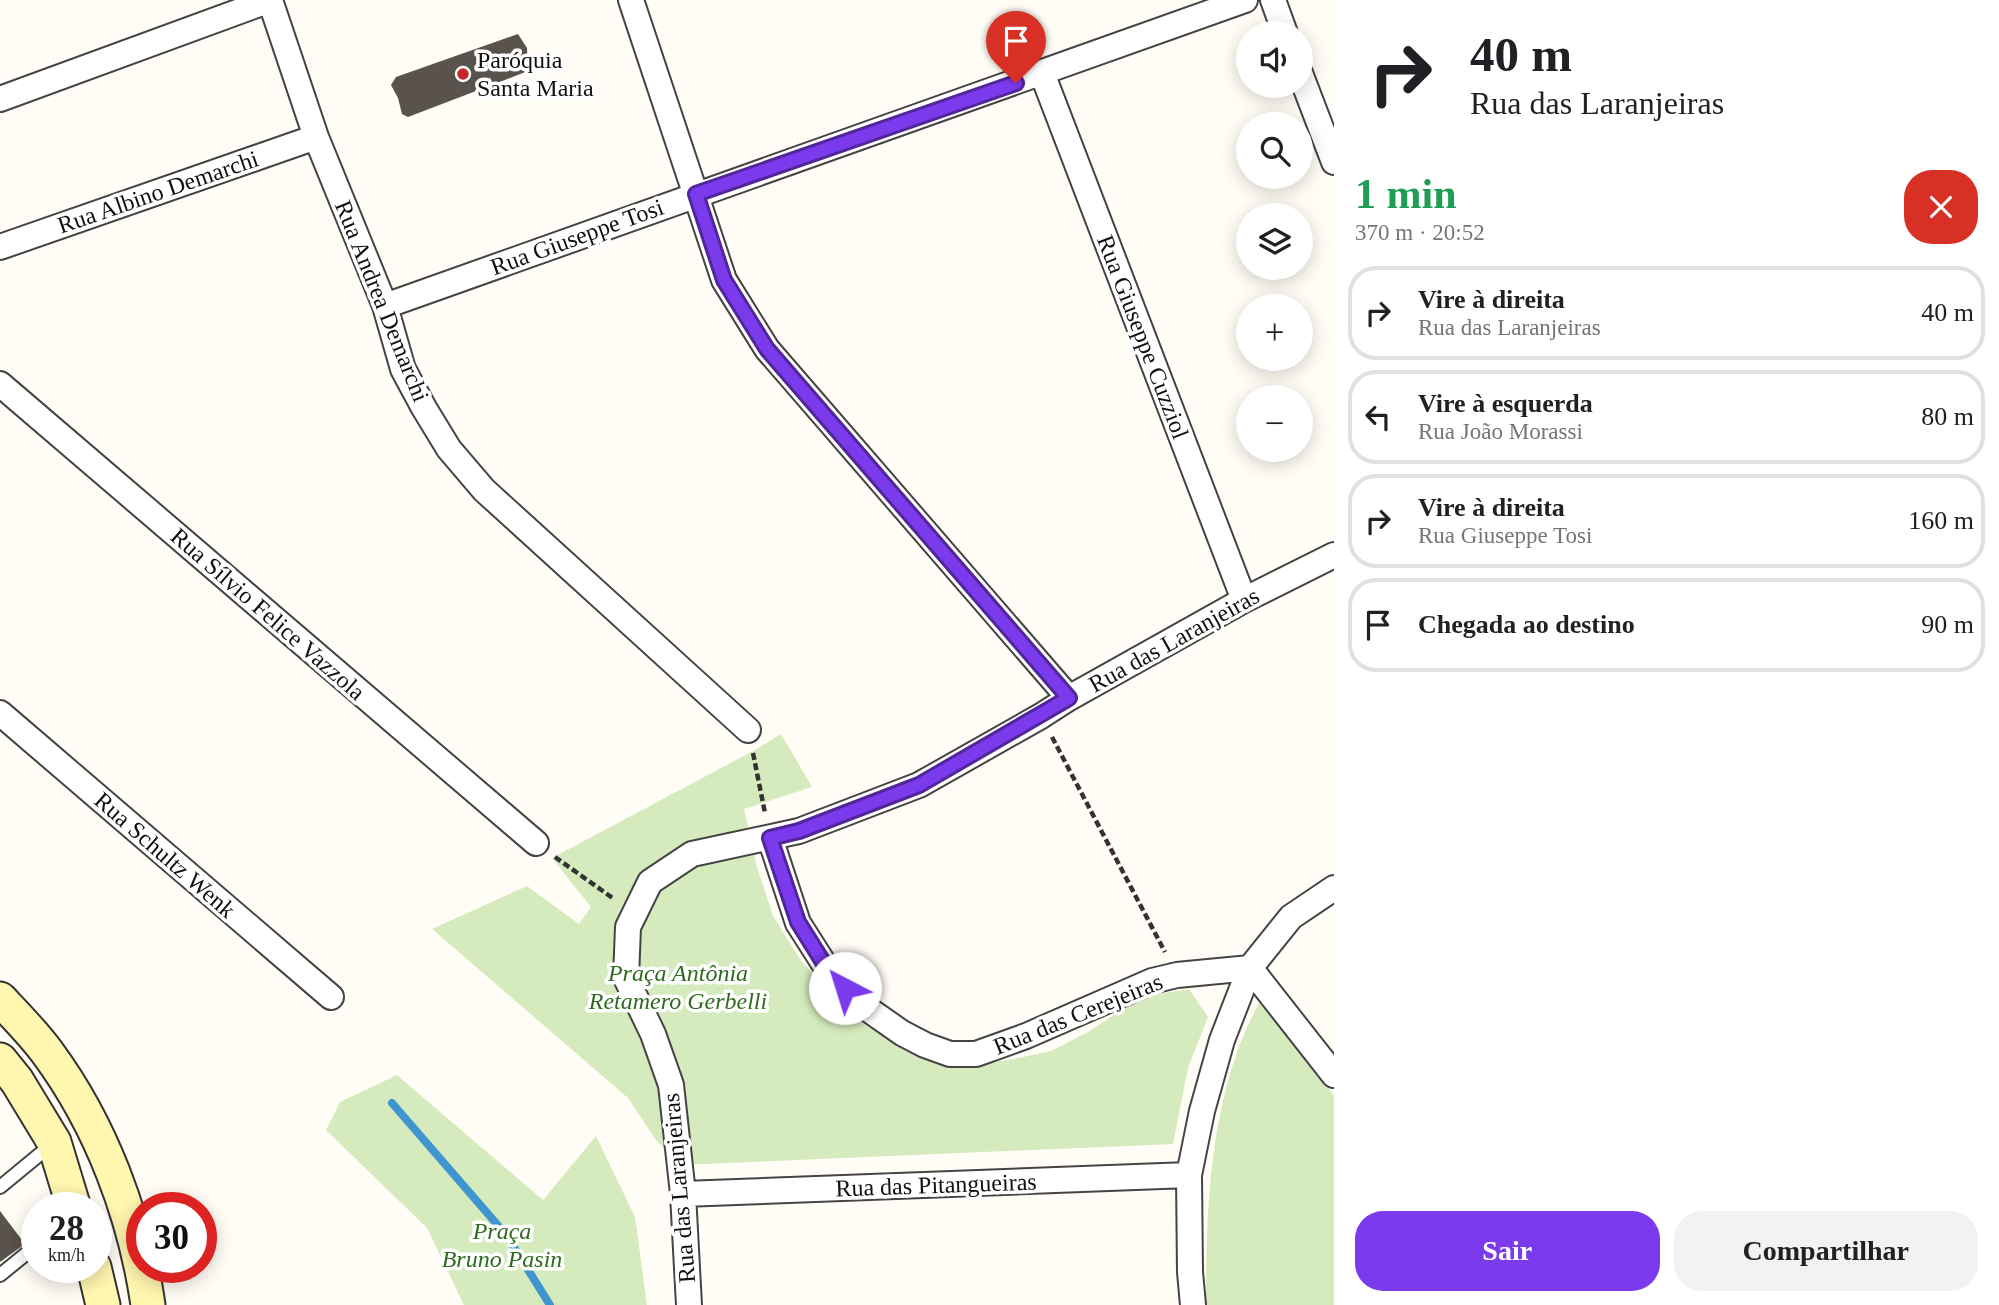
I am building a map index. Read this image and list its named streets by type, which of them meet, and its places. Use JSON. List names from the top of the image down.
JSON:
{
  "streets": {
    "street": [
      "Rua Albino Demarchi",
      "Rua Giuseppe Tosi",
      "Rua Andrea Demarchi",
      "Rua Giuseppe Cuzziol",
      "Rua Sílvio Felice Vazzola",
      "Rua das Laranjeiras",
      "Rua Schultz Wenk",
      "Rua das Cerejeiras",
      "Rua das Pitangueiras"
    ]
  },
  "crossings": [
    ["Rua Albino Demarchi", "Rua Andrea Demarchi"],
    ["Rua Giuseppe Tosi", "Rua Andrea Demarchi"],
    ["Rua Giuseppe Tosi", "Rua Giuseppe Cuzziol"],
    ["Rua Giuseppe Cuzziol", "Rua das Laranjeiras"],
    ["Rua das Laranjeiras", "Rua das Cerejeiras"],
    ["Rua das Laranjeiras", "Rua das Pitangueiras"]
  ],
  "parks": ["Praça Antônia Retamero Gerbelli", "Praça Bruno Pasin"],
  "places": ["Paróquia Santa Maria"],
  "page": {
    "turn": ["40 m", "Rua das Laranjeiras"],
    "map_buttons": ["+", "−"],
    "heading": ["1 min", "370 m · 20:52"],
    "list": [
      {
        "name": "Vire à direita",
        "note": "Rua das Laranjeiras",
        "value": "40 m"
      },
      {
        "name": "Vire à esquerda",
        "note": "Rua João Morassi",
        "value": "80 m"
      },
      {
        "name": "Vire à direita",
        "note": "Rua Giuseppe Tosi",
        "value": "160 m"
      },
      {
        "name": "Chegada ao destino",
        "value": "90 m"
      }
    ],
    "speed": "28 km/h",
    "limit": "30",
    "buttons": ["Sair", "Compartilhar"]
  }
}
